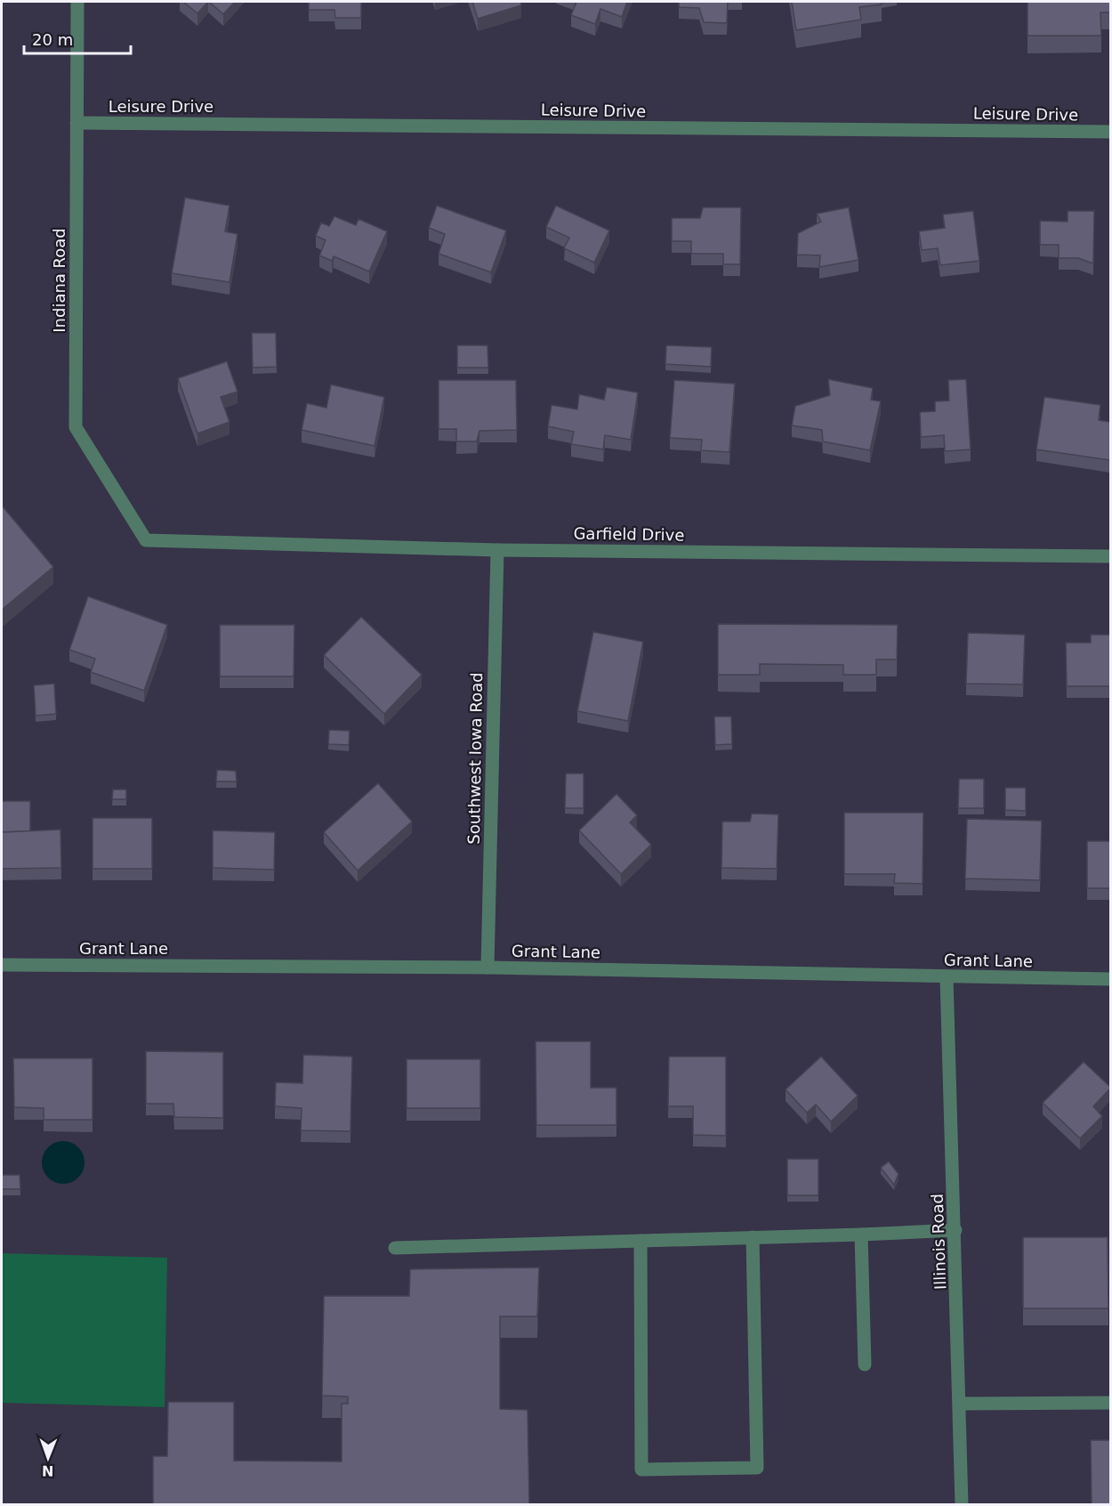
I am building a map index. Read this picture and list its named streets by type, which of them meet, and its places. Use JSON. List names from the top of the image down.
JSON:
{
  "streets": {
    "street": [
      "Leisure Drive",
      "Indiana Road",
      "Garfield Drive",
      "Southwest Iowa Road",
      "Grant Lane",
      "Illinois Road"
    ]
  },
  "crossings": [
    ["Leisure Drive", "Indiana Road"],
    ["Indiana Road", "Garfield Drive"],
    ["Garfield Drive", "Southwest Iowa Road"],
    ["Southwest Iowa Road", "Grant Lane"],
    ["Grant Lane", "Illinois Road"]
  ],
  "scale_bar": "20 m",
  "north": "bottom"
}
